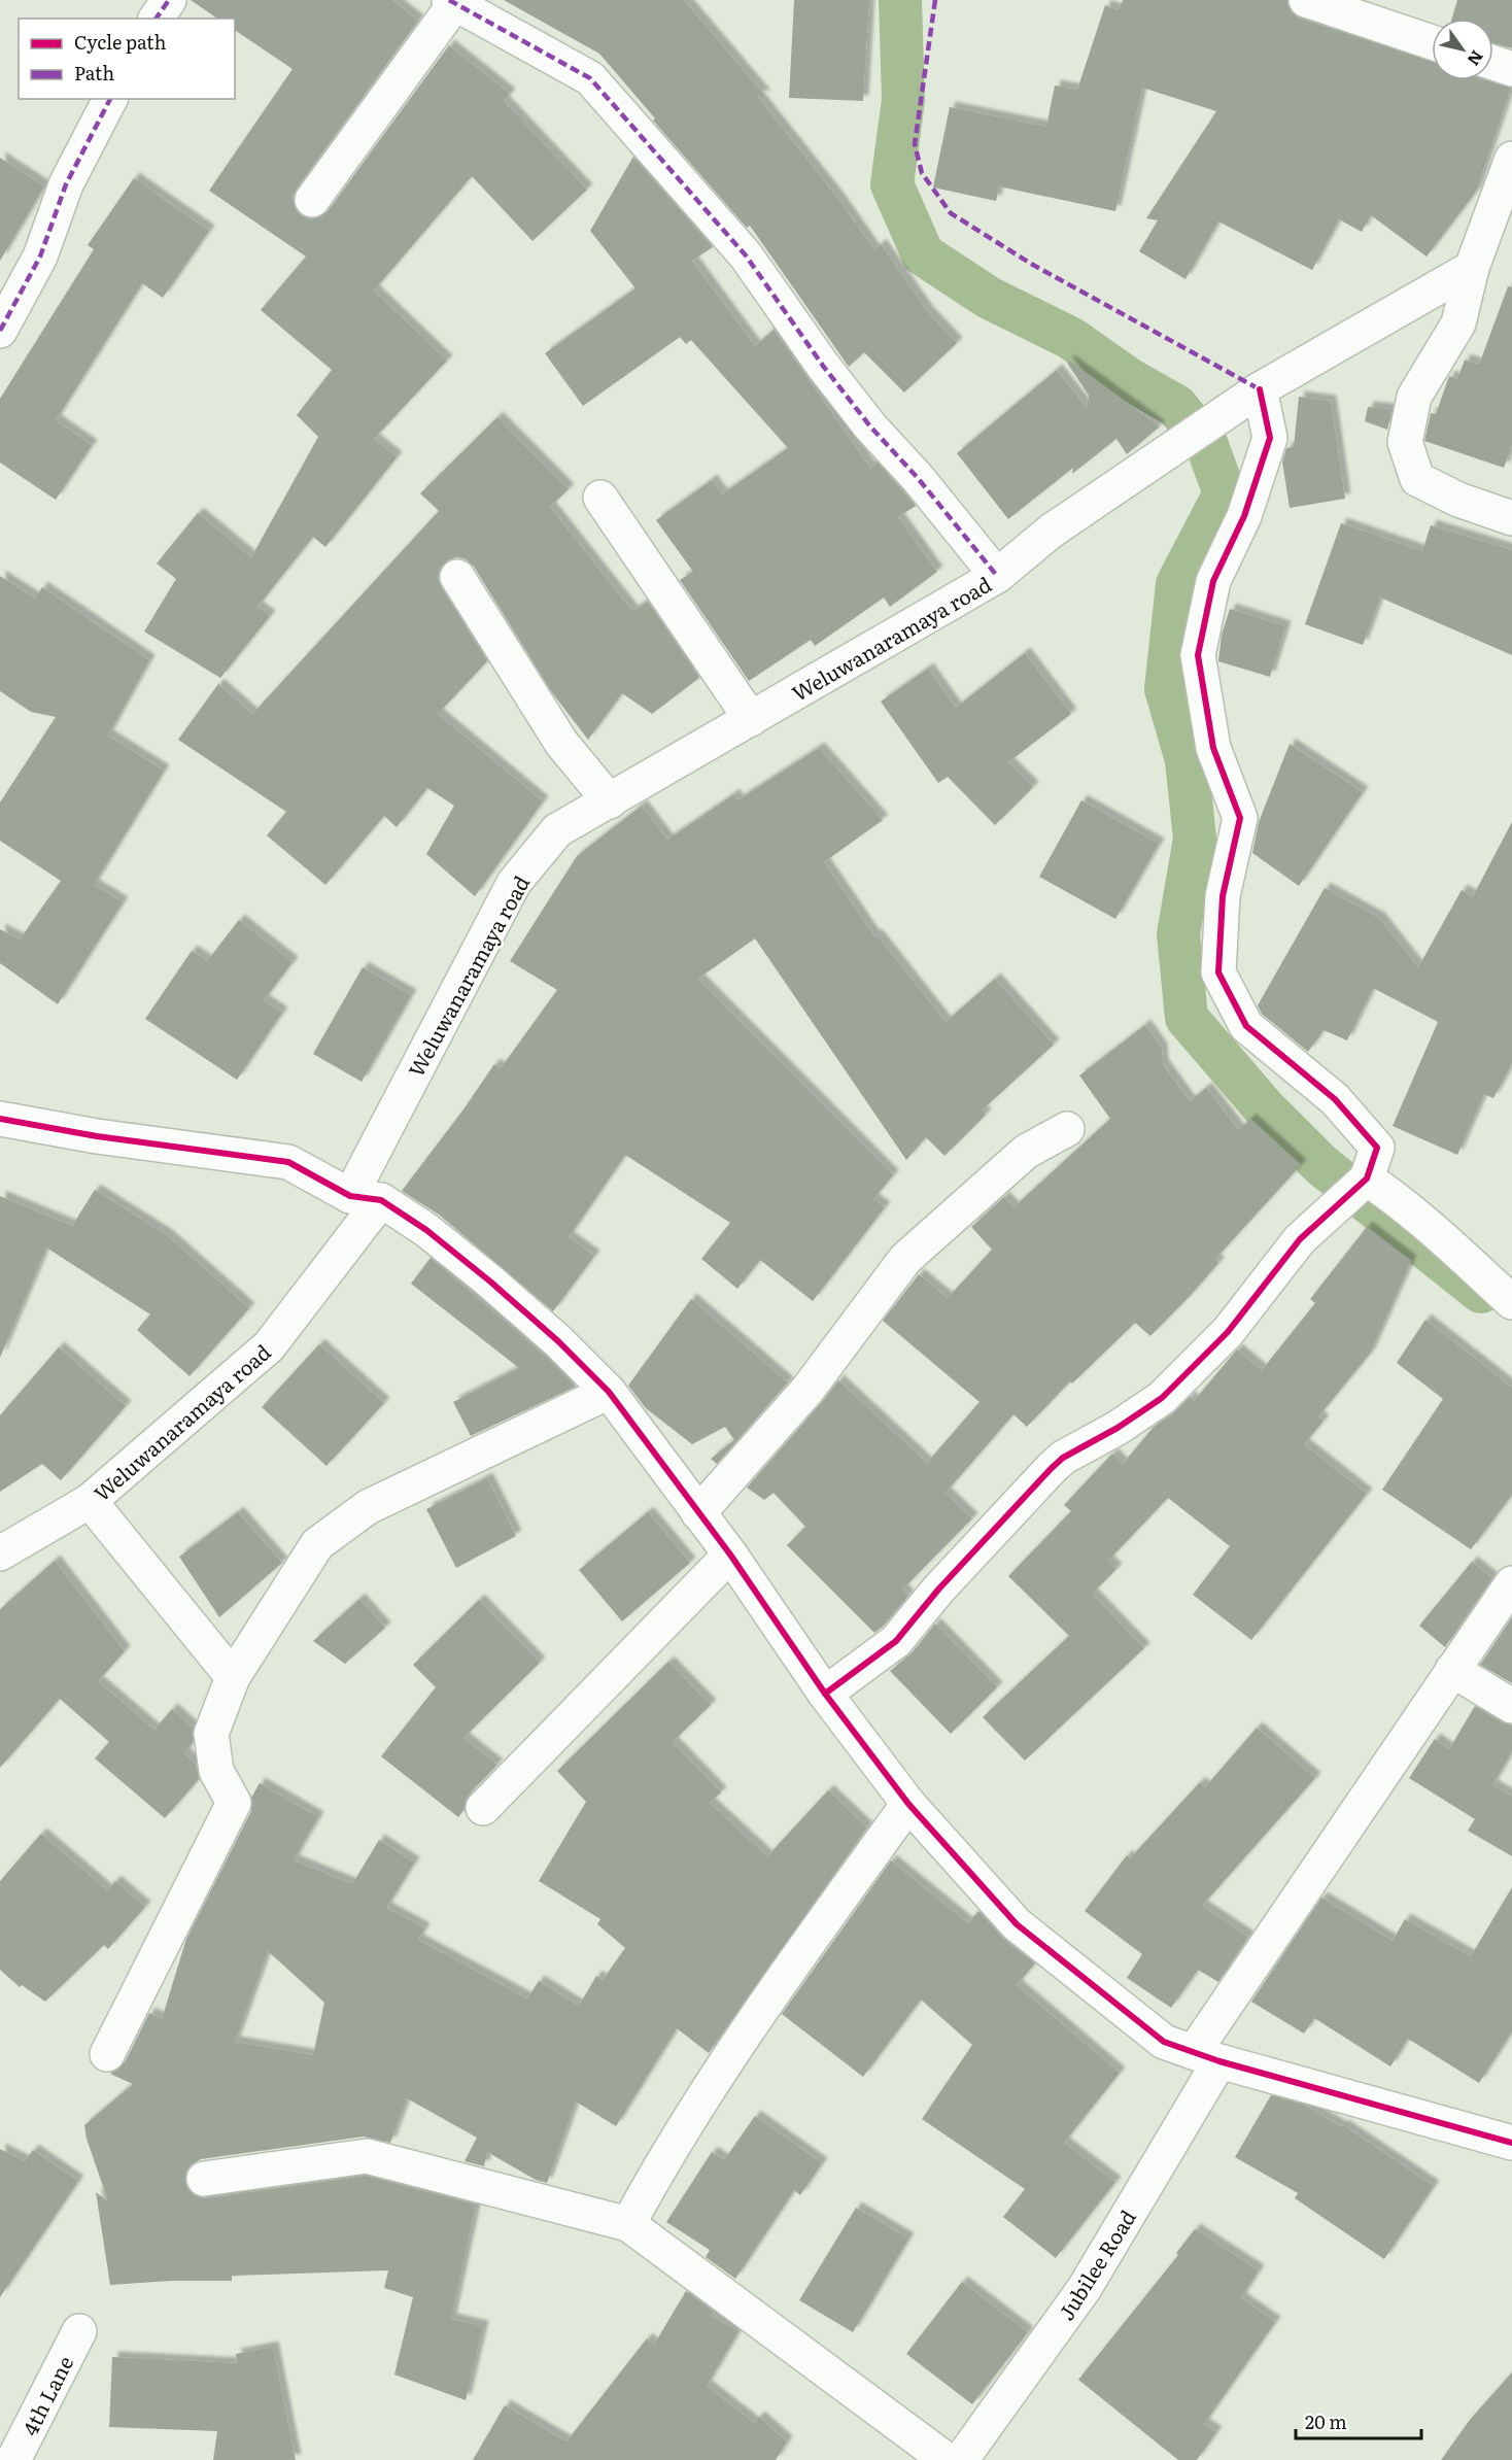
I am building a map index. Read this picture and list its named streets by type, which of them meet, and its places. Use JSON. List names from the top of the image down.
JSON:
{
  "streets": {
    "street": ["Weluwanaramaya road", "Jubilee Road", "4th Lane"]
  },
  "legend": ["Cycle path", "Path"],
  "scale_bar": "20 m",
  "north": "bottom right"
}
